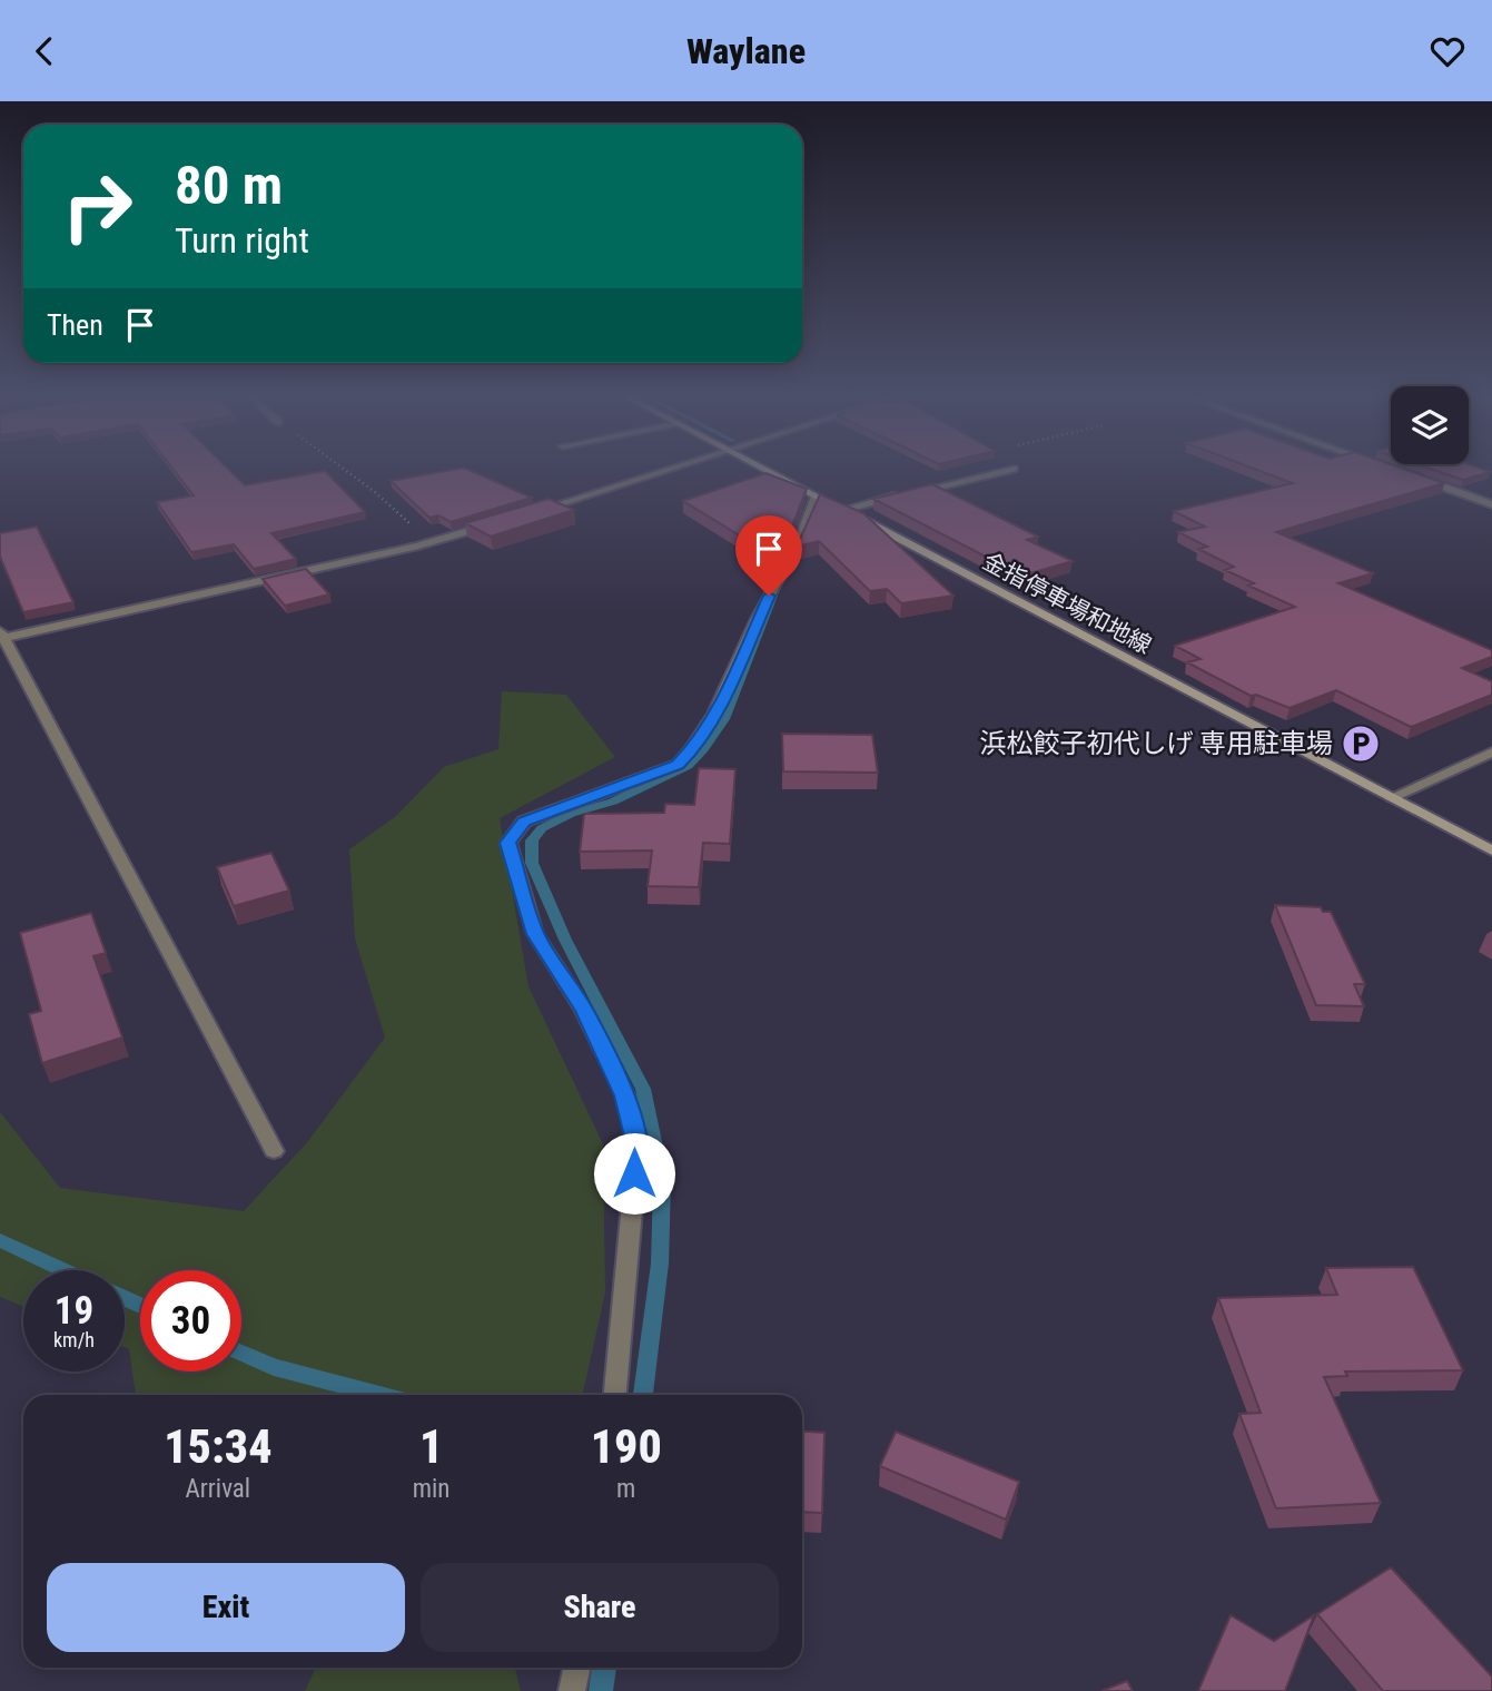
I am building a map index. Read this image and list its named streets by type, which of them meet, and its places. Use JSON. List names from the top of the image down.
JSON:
{
  "streets": {
    "main road": ["金指停車場和地線"]
  },
  "places": {
    "parking": ["浜松餃子初代しげ 専用駐車場"]
  },
  "page": {
    "header": "Waylane",
    "turn": ["80 m", "Turn right"],
    "then": "Then",
    "speed": "19 km/h",
    "limit": "30",
    "eta": [
      "15:34",
      "Arrival",
      "1",
      "min",
      "190",
      "m"
    ],
    "buttons": ["Exit", "Share"]
  }
}
